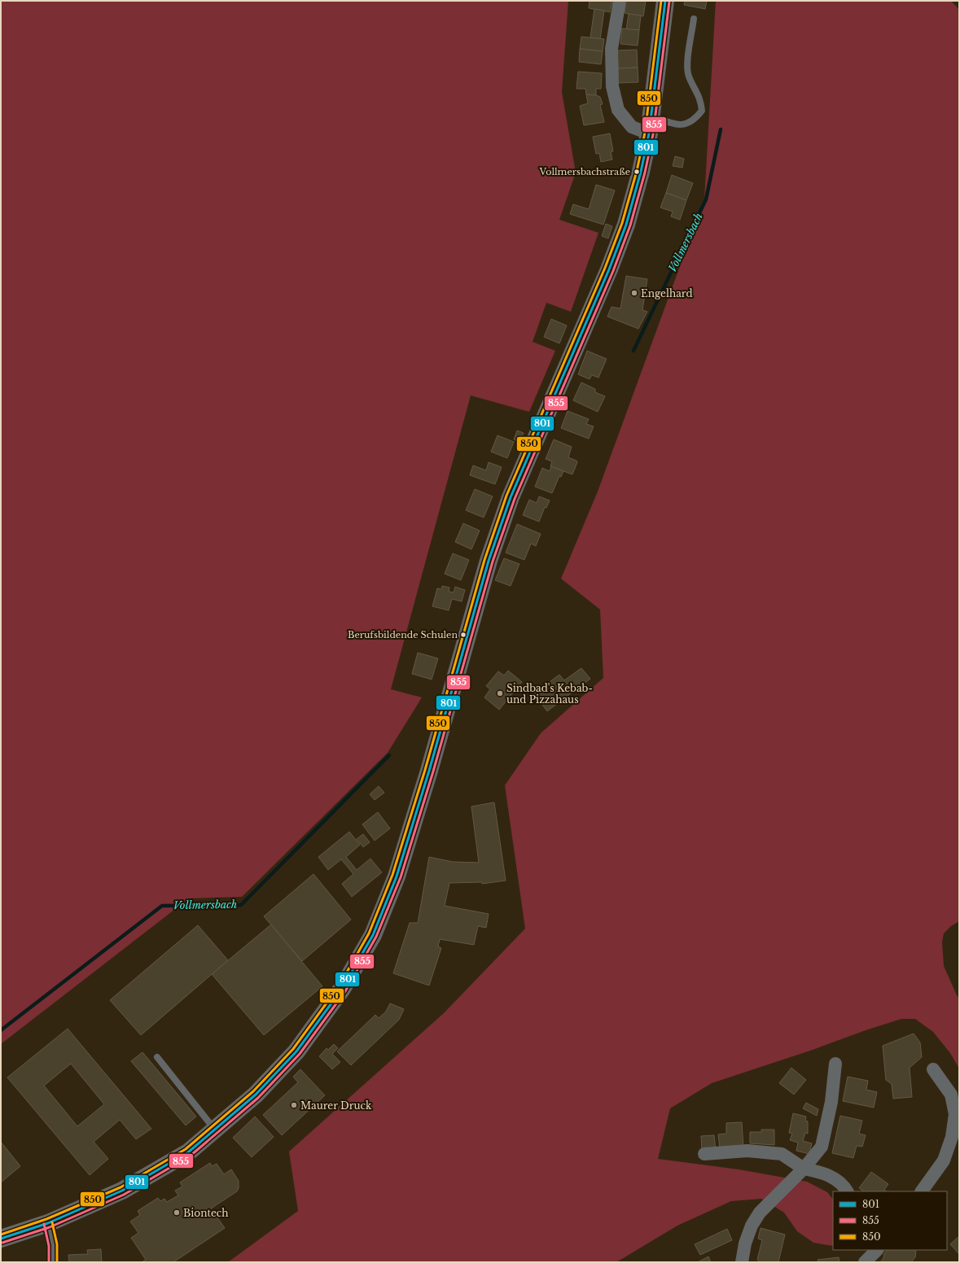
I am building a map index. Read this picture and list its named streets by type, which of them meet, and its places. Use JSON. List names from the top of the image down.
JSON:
{
  "water": ["Vollmersbach"],
  "places": [
    "Vollmersbachstraße",
    "Engelhard",
    "Berufsbildende Schulen",
    "Sindbad's Kebab- und Pizzahaus",
    "Maurer Druck",
    "Biontech"
  ],
  "lines": ["transit line 801", "transit line 850", "transit line 855"],
  "legend": ["801", "855", "850"]
}
